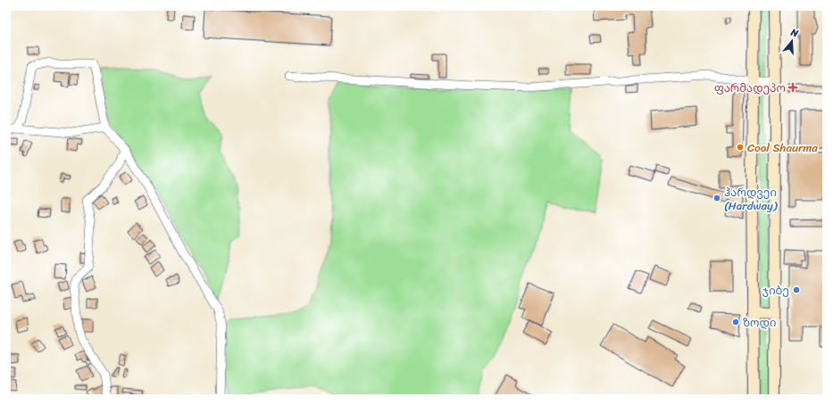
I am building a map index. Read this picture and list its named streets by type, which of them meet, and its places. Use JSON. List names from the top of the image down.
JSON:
{
  "places": {
    "health": ["ფარმადეპო"],
    "other": [
      "Cool Shaurma",
      "ჰარდვეი (Hardway)",
      "ჯიბე",
      "ზოდი"
    ]
  },
  "north": "top"
}
